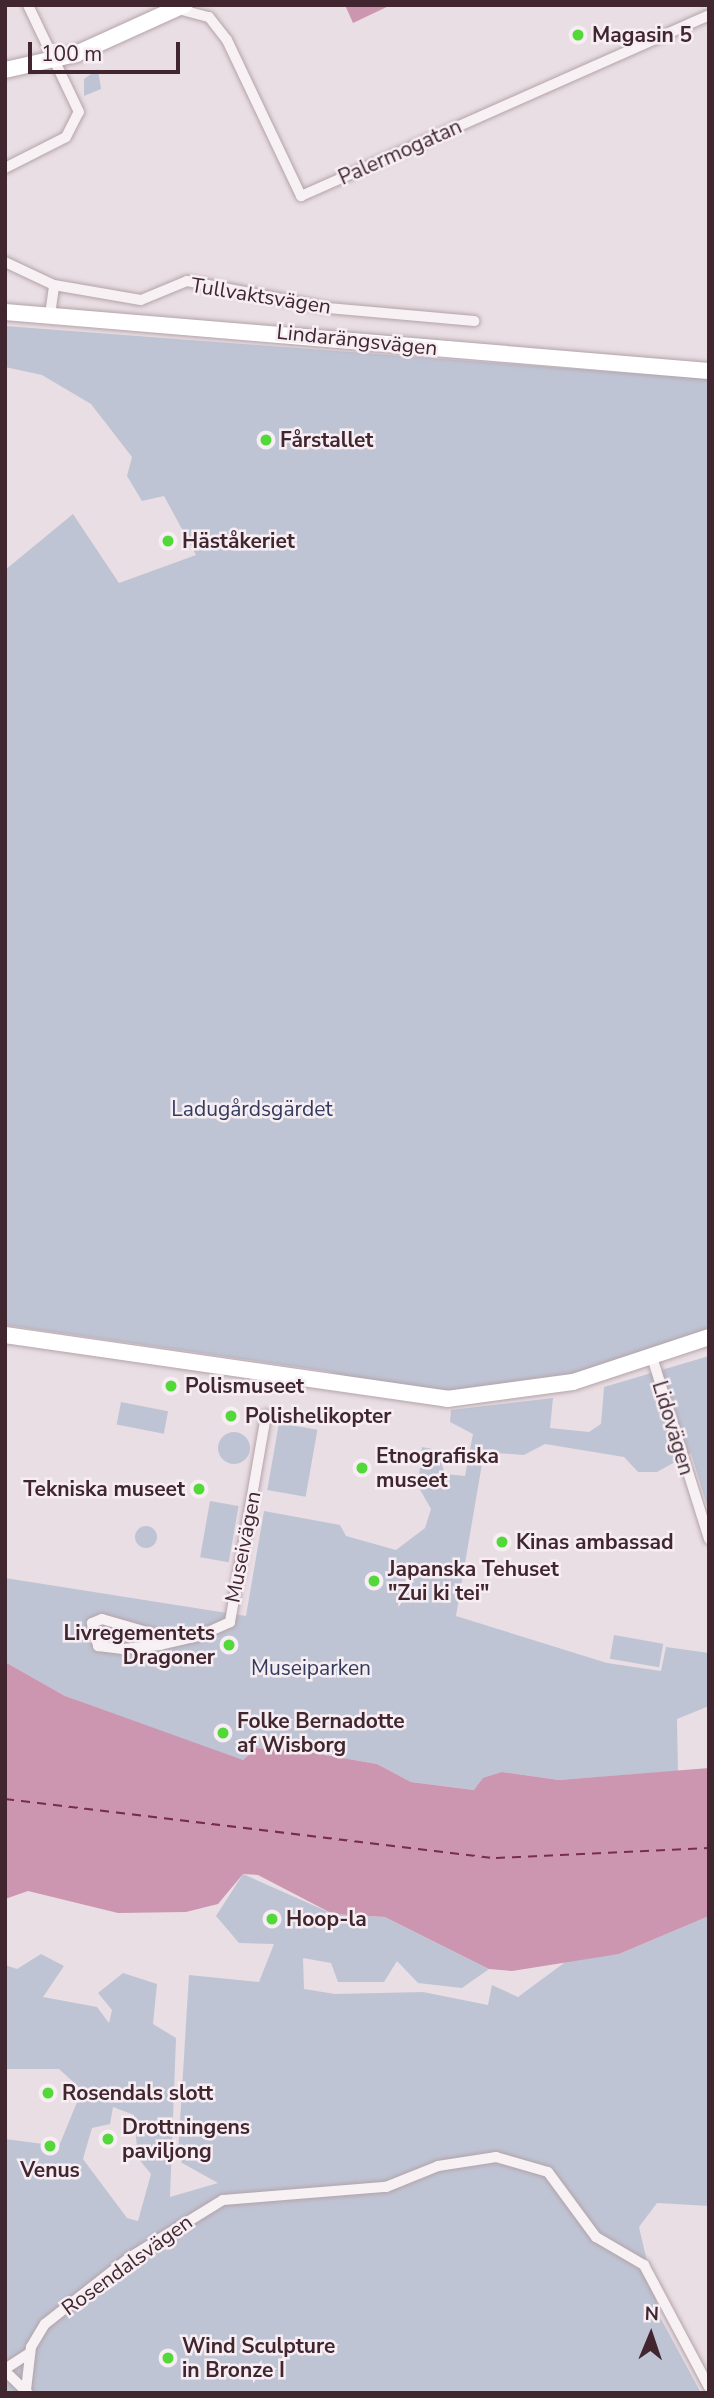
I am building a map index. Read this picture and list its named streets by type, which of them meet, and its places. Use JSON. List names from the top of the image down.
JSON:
{
  "streets": {
    "street": [
      "Palermogatan",
      "Tullvaktsvägen",
      "Lindarängsvägen",
      "Lidovägen",
      "Museivägen",
      "Rosendalsvägen"
    ]
  },
  "parks": ["Ladugårdsgärdet", "Museiparken"],
  "places": [
    "Magasin 5",
    "Fårstallet",
    "Häståkeriet",
    "Polismuseet",
    "Polishelikopter",
    "Etnografiska museet",
    "Tekniska museet",
    "Kinas ambassad",
    "Japanska Tehuset \"Zui ki tei\"",
    "Livregementets Dragoner",
    "Folke Bernadotte af Wisborg",
    "Hoop-la",
    "Rosendals slott",
    "Drottningens paviljong",
    "Venus",
    "Wind Sculpture in Bronze I"
  ],
  "scale_bar": "100 m",
  "north": "top"
}
